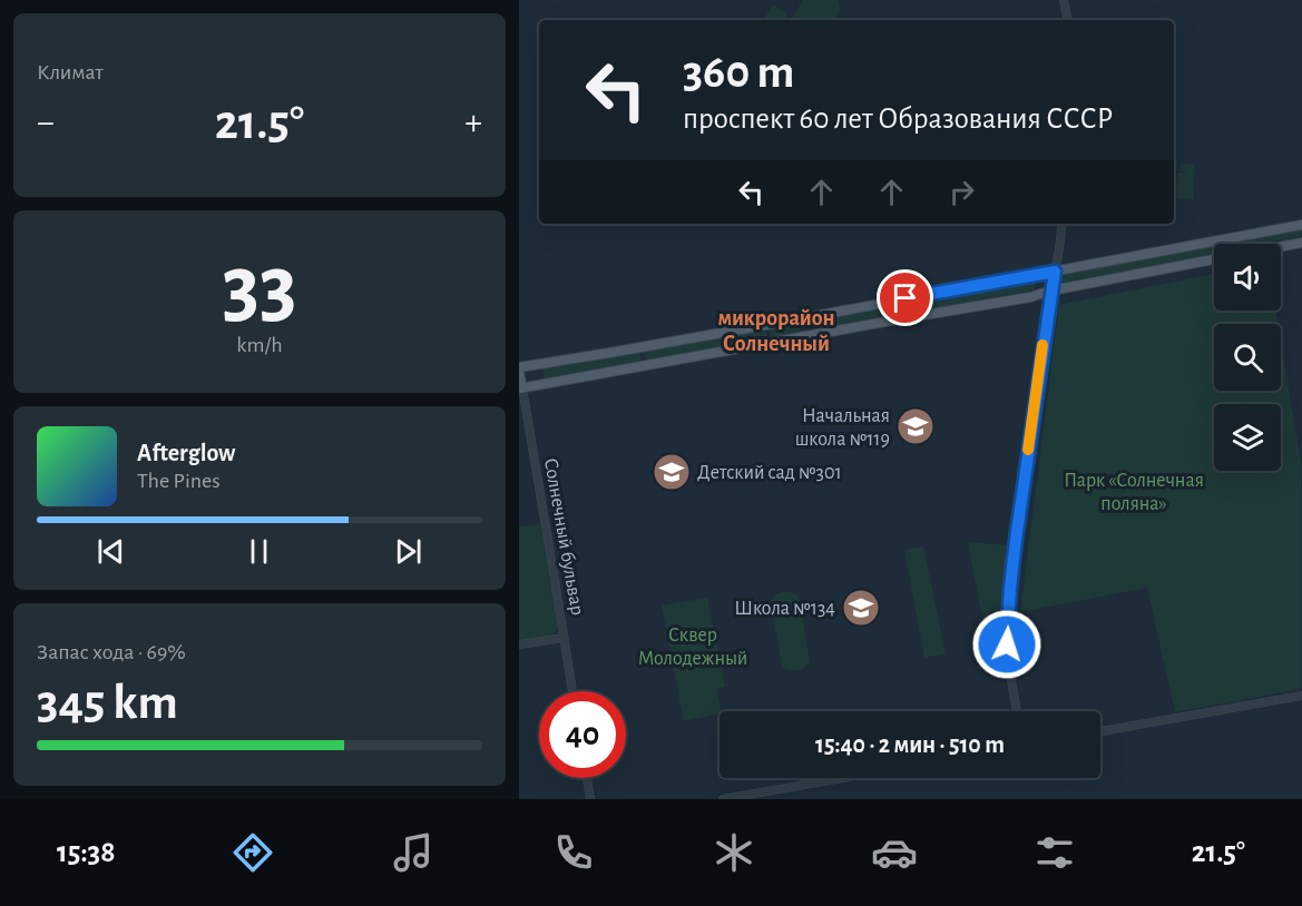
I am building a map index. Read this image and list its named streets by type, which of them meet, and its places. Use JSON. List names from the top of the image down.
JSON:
{
  "streets": {
    "main road": ["Солнечный бульвар"]
  },
  "districts": ["микрорайон Солнечный"],
  "parks": ["Парк «Солнечная поляна»", "Сквер Молодежный"],
  "places": {
    "school or university": ["Начальная школа №119", "Детский сад №301", "Школа №134"]
  },
  "page": {
    "tile": [
      "Климат",
      ["33", "km/h"],
      ["Запас хода · 69%", "345 km"]
    ],
    "turn": ["360 m", "проспект 60 лет Образования СССР"],
    "heat": ["−", "21.5°", "+"],
    "song": ["Afterglow", "The Pines"],
    "limit": "40",
    "trip": "15:40 · 2 мин · 510 m",
    "tabs": ["15:38", "21.5°"]
  }
}
